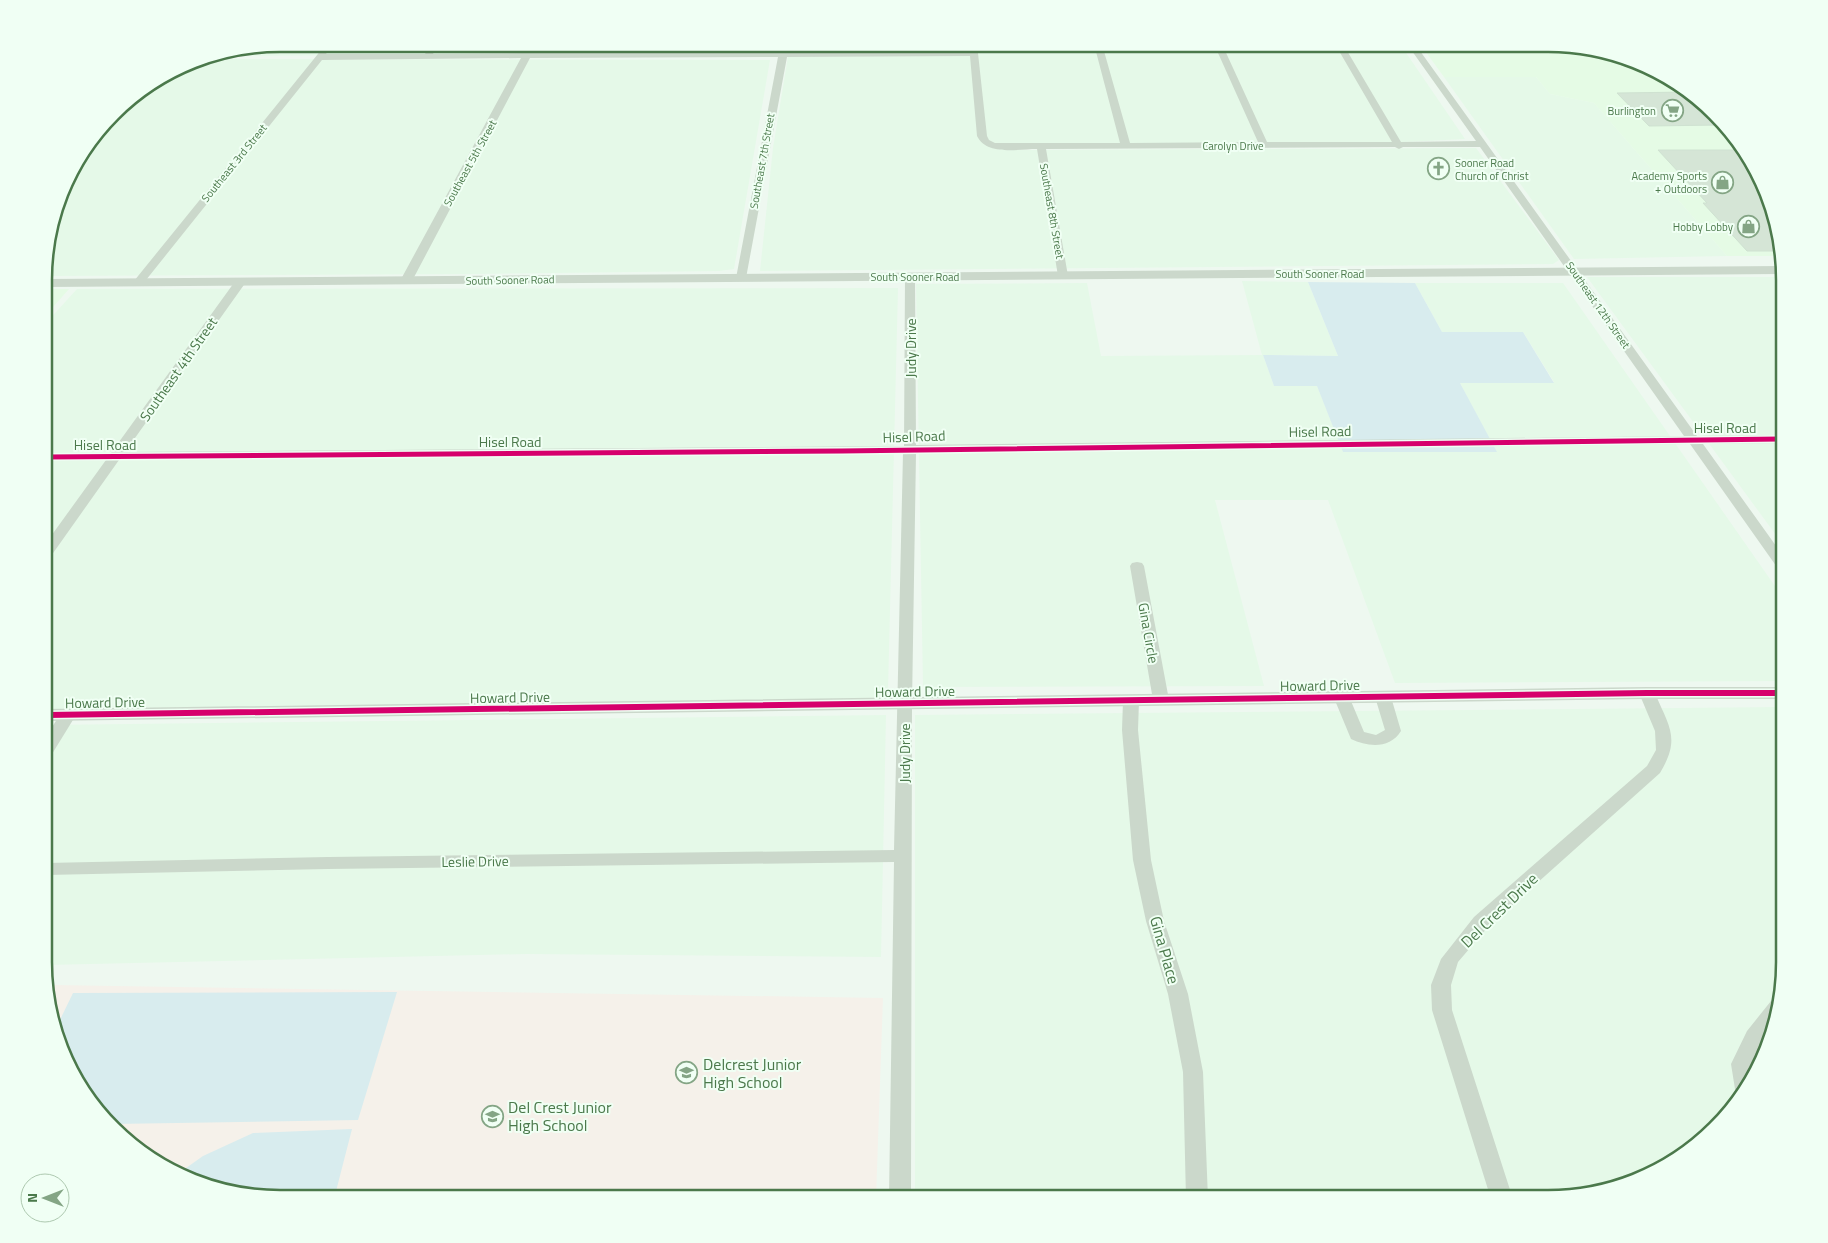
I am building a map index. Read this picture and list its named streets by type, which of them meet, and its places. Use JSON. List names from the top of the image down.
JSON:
{
  "streets": {
    "main road": ["South Sooner Road"],
    "street": [
      "Carolyn Drive",
      "Southeast 7th Street",
      "Southeast 3rd Street",
      "Southeast 5th Street",
      "Southeast 8th Street",
      "Southeast 12th Street",
      "Judy Drive",
      "Southeast 4th Street",
      "Hisel Road",
      "Gina Circle",
      "Howard Drive",
      "Leslie Drive",
      "Del Crest Drive",
      "Gina Place"
    ]
  },
  "crossings": [
    ["Carolyn Drive", "Southeast 8th Street"],
    ["Carolyn Drive", "Southeast 12th Street"],
    ["Southeast 7th Street", "South Sooner Road"],
    ["Southeast 3rd Street", "South Sooner Road"],
    ["Southeast 5th Street", "South Sooner Road"],
    ["Southeast 8th Street", "South Sooner Road"],
    ["South Sooner Road", "Southeast 12th Street"],
    ["South Sooner Road", "Judy Drive"],
    ["South Sooner Road", "Southeast 4th Street"],
    ["Southeast 12th Street", "Hisel Road"],
    ["Judy Drive", "Hisel Road"],
    ["Judy Drive", "Howard Drive"],
    ["Judy Drive", "Leslie Drive"],
    ["Southeast 4th Street", "Hisel Road"],
    ["Gina Circle", "Howard Drive"],
    ["Howard Drive", "Del Crest Drive"],
    ["Howard Drive", "Gina Place"]
  ],
  "places": {
    "supermarket": ["Burlington"],
    "church": ["Sooner Road Church of Christ"],
    "shop": ["Academy Sports + Outdoors", "Hobby Lobby"],
    "school or university": ["Delcrest Junior High School", "Del Crest Junior High School"]
  },
  "north": "left"
}
